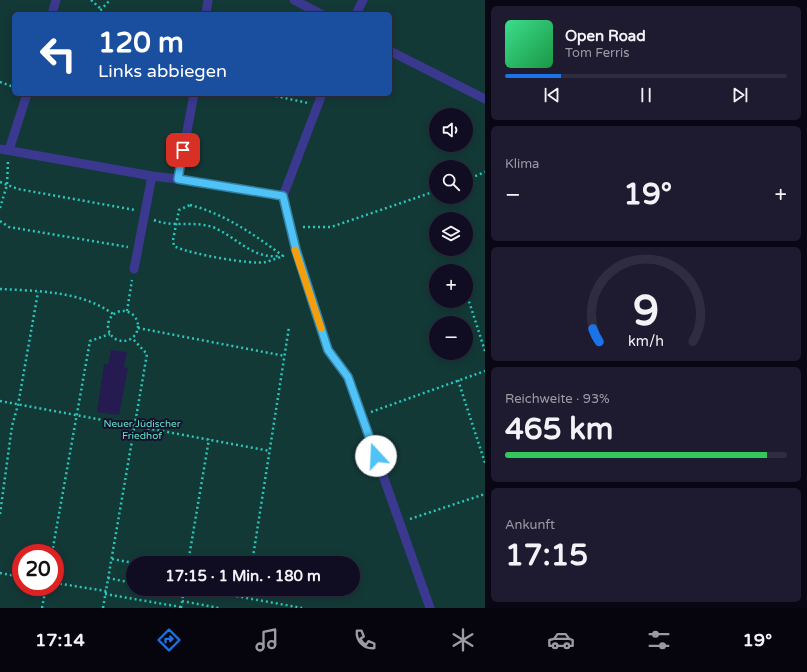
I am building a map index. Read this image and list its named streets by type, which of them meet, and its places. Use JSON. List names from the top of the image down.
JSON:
{
  "parks": ["Neuer Jüdischer Friedhof"],
  "page": {
    "turn": ["120 m", "Links abbiegen"],
    "song": ["Open Road", "Tom Ferris"],
    "map_buttons": ["+", "−"],
    "tile": [
      "Klima",
      ["Reichweite · 93%", "465 km"],
      ["Ankunft", "17:15"]
    ],
    "heat": ["−", "19°", "+"],
    "limit": "20",
    "trip": "17:15 · 1 Min. · 180 m",
    "tabs": ["17:14", "19°"],
    "gauge": ["9", "km/h"]
  }
}
